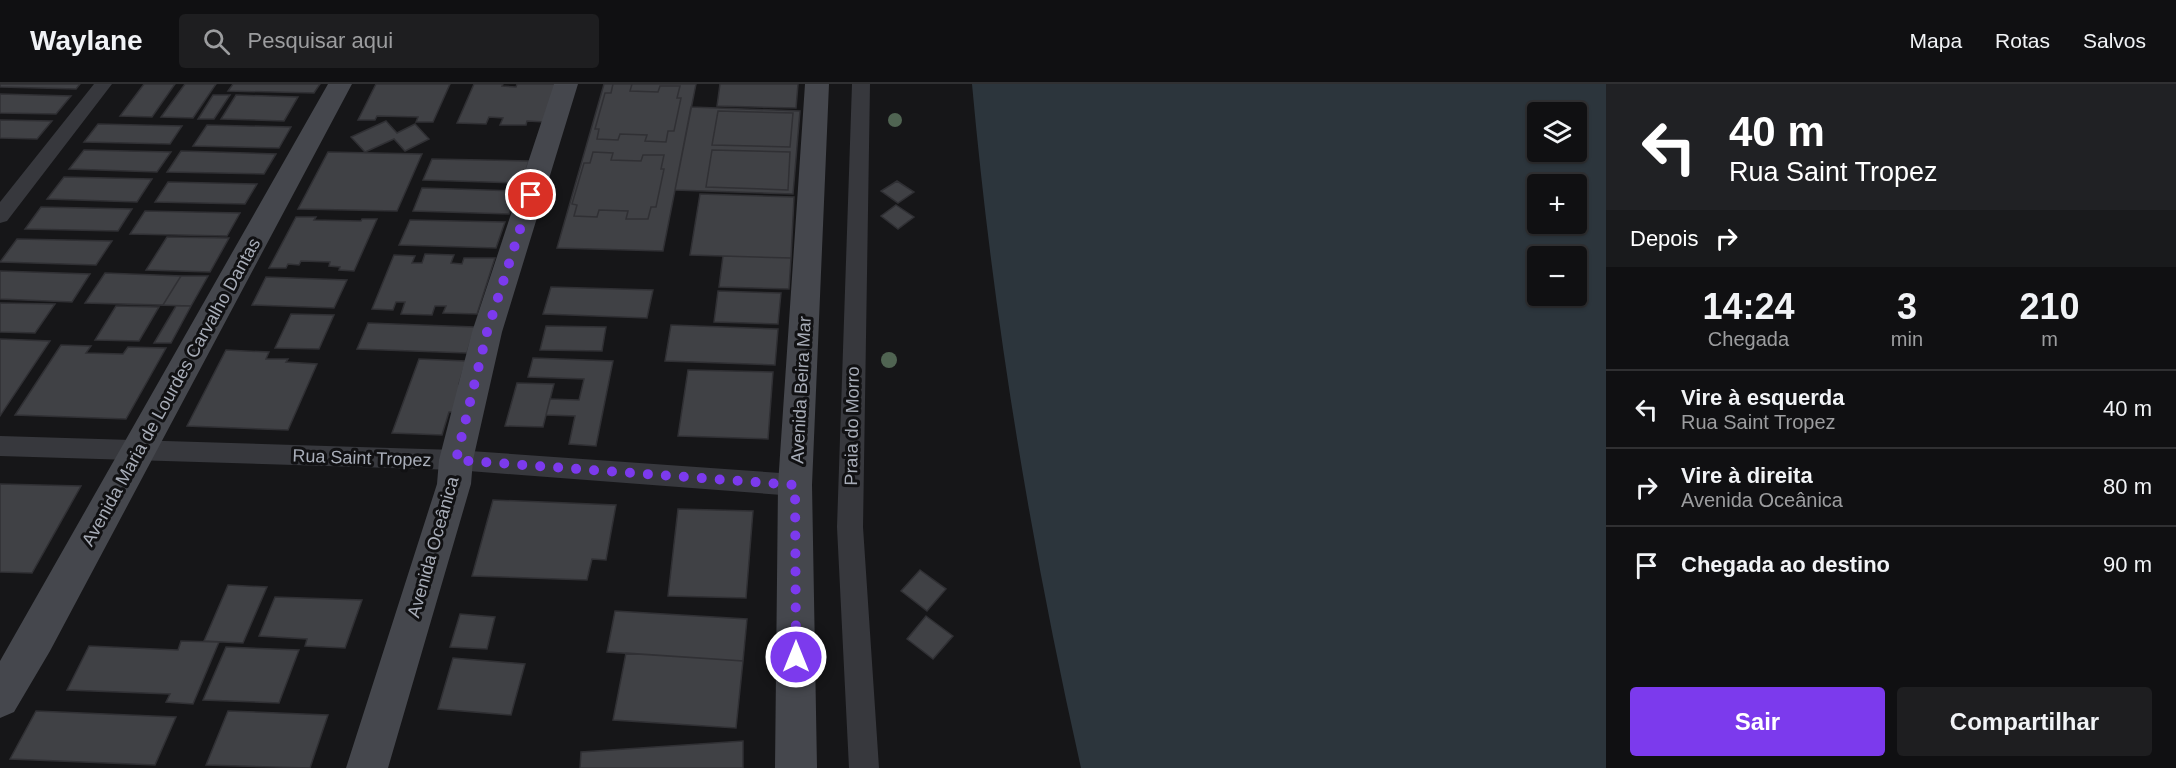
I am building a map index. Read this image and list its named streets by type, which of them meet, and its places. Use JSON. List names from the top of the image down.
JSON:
{
  "streets": {
    "street": [
      "Avenida Beira Mar",
      "Avenida Maria de Lourdes Carvalho Dantas",
      "Praia do Morro",
      "Rua Saint Tropez",
      "Avenida Oceânica"
    ]
  },
  "crossings": [
    ["Avenida Beira Mar", "Rua Saint Tropez"],
    ["Avenida Maria de Lourdes Carvalho Dantas", "Rua Saint Tropez"],
    ["Rua Saint Tropez", "Avenida Oceânica"]
  ],
  "page": {
    "header": "Waylane",
    "search": "Pesquisar aqui",
    "nav": ["Mapa", "Rotas", "Salvos"],
    "turn": ["40 m", "Rua Saint Tropez"],
    "map_buttons": ["+", "−"],
    "then": "Depois",
    "eta": [
      "14:24",
      "Chegada",
      "3",
      "min",
      "210",
      "m"
    ],
    "list": [
      {
        "name": "Vire à esquerda",
        "note": "Rua Saint Tropez",
        "value": "40 m"
      },
      {
        "name": "Vire à direita",
        "note": "Avenida Oceânica",
        "value": "80 m"
      },
      {
        "name": "Chegada ao destino",
        "value": "90 m"
      }
    ],
    "buttons": ["Sair", "Compartilhar"]
  }
}
